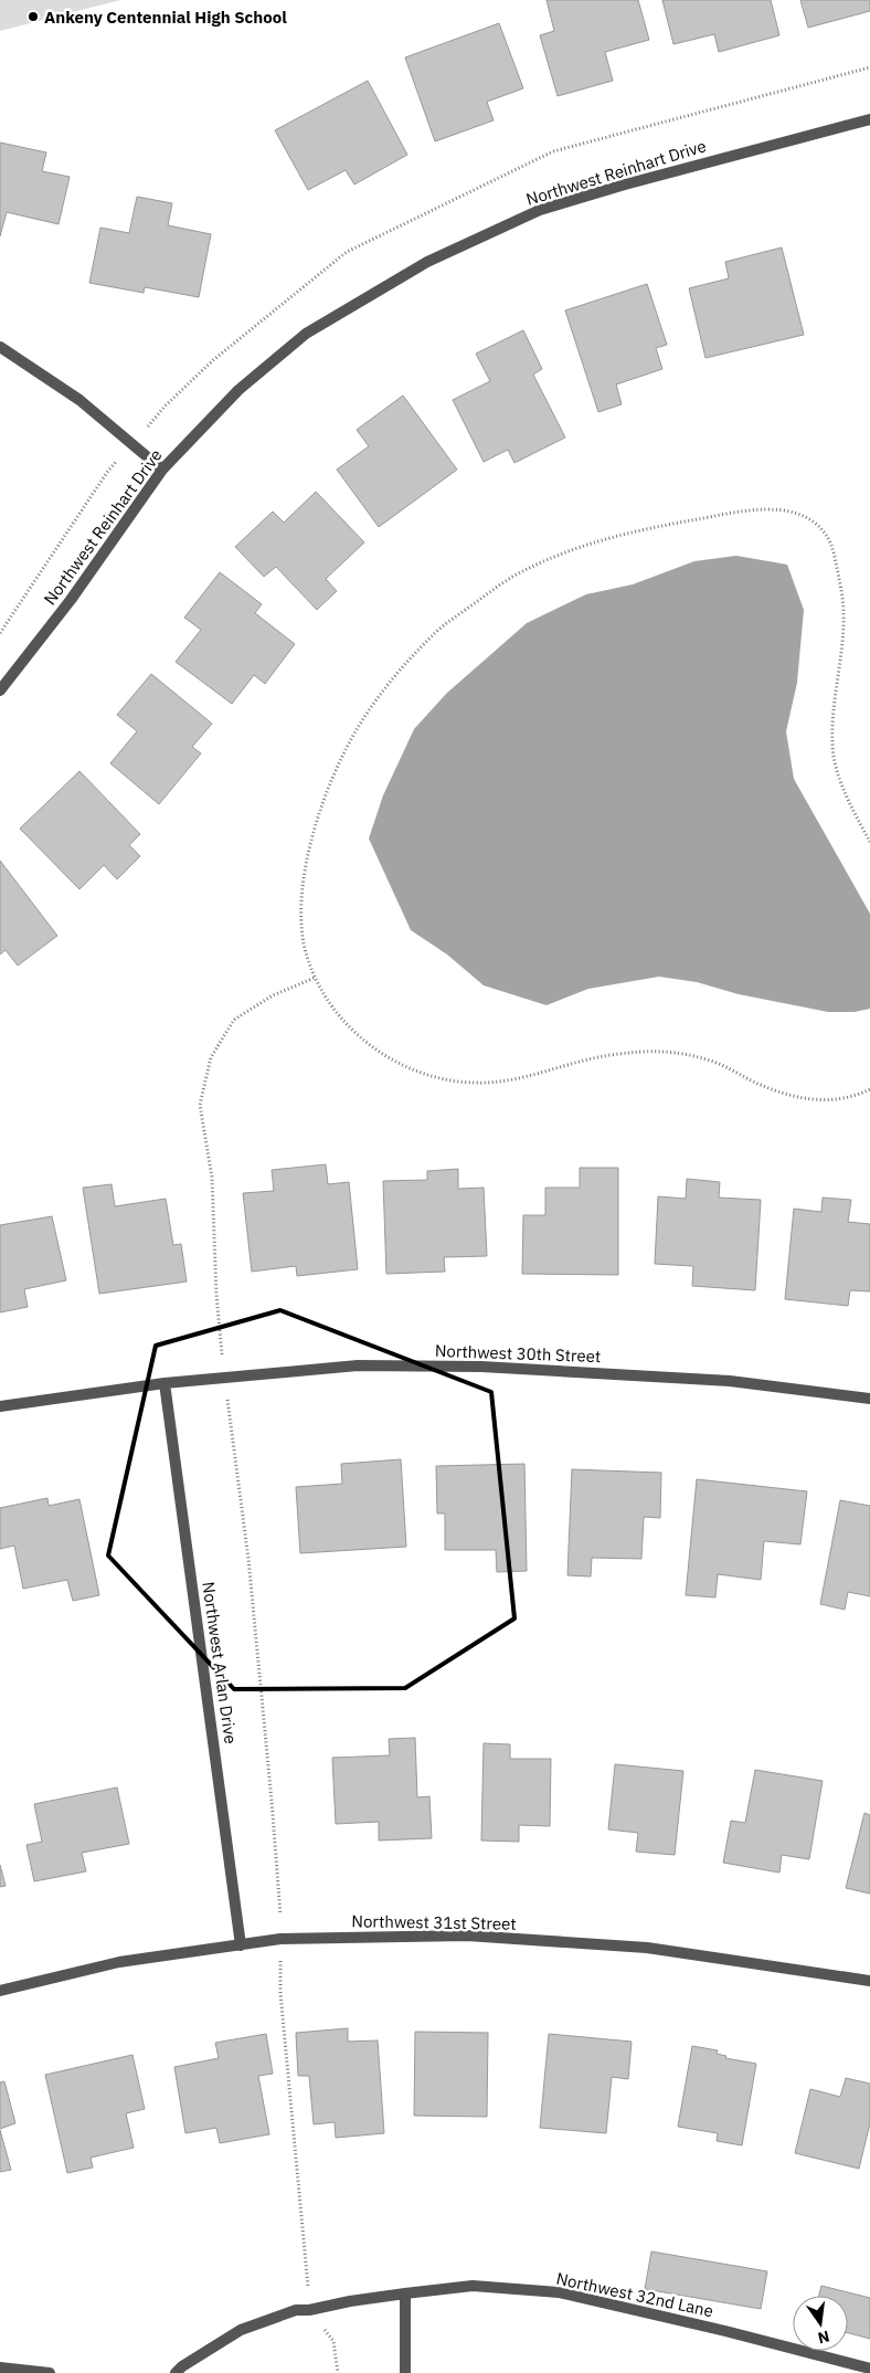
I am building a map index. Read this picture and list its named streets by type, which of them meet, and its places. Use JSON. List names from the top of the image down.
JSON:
{
  "streets": {
    "street": [
      "Northwest Reinhart Drive",
      "Northwest 30th Street",
      "Northwest Arlan Drive",
      "Northwest 31st Street",
      "Northwest 32nd Lane"
    ]
  },
  "crossings": [
    ["Northwest 30th Street", "Northwest Arlan Drive"],
    ["Northwest Arlan Drive", "Northwest 31st Street"]
  ],
  "places": ["Ankeny Centennial High School"],
  "north": "bottom"
}
